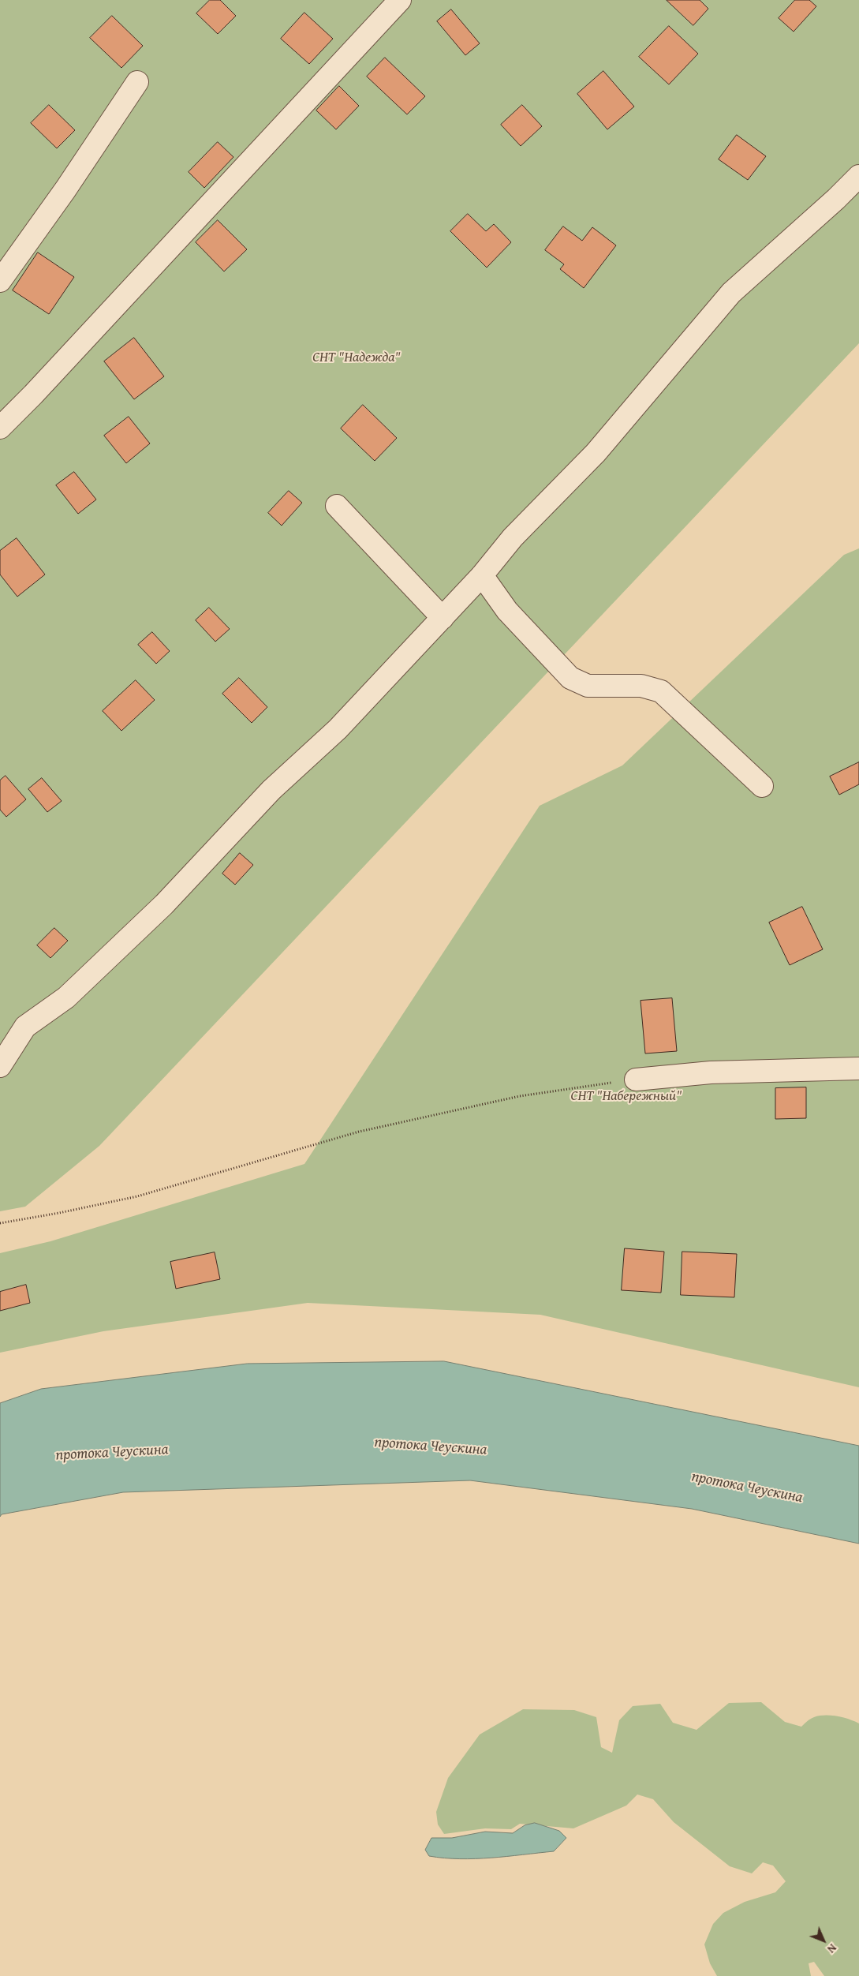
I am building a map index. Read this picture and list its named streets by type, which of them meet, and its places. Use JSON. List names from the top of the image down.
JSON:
{
  "water": ["протока Чеускина"],
  "parks": ["СНТ \"Надежда\"", "СНТ \"Набережный\""],
  "north": "bottom right"
}
